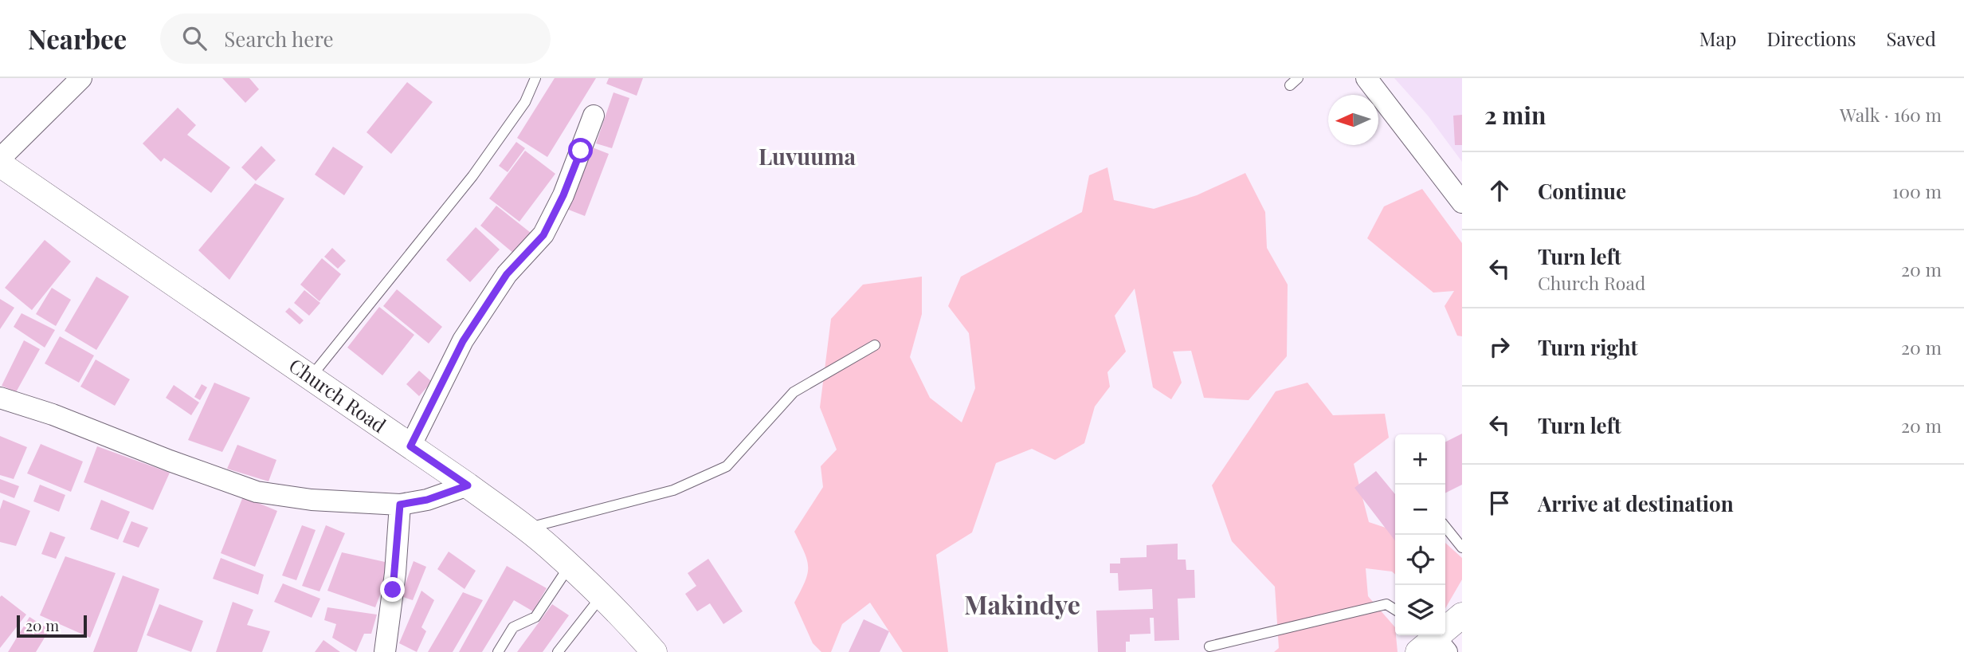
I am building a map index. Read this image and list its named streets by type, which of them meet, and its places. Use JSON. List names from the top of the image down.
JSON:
{
  "streets": {
    "street": ["Church Road"]
  },
  "districts": ["Luvuuma", "Makindye"],
  "scale_bar": "20 m",
  "north": "left",
  "page": {
    "header": "Nearbee",
    "search": "Search here",
    "nav": ["Map", "Directions", "Saved"],
    "heading": ["2 min", "Walk · 160 m"],
    "list": [
      ["Continue", "100 m"],
      ["Turn left", "Church Road", "20 m"],
      ["Turn right", "20 m"],
      ["Turn left", "20 m"],
      "Arrive at destination"
    ],
    "map_buttons": ["+", "−"],
    "scale": "20 m"
  }
}
